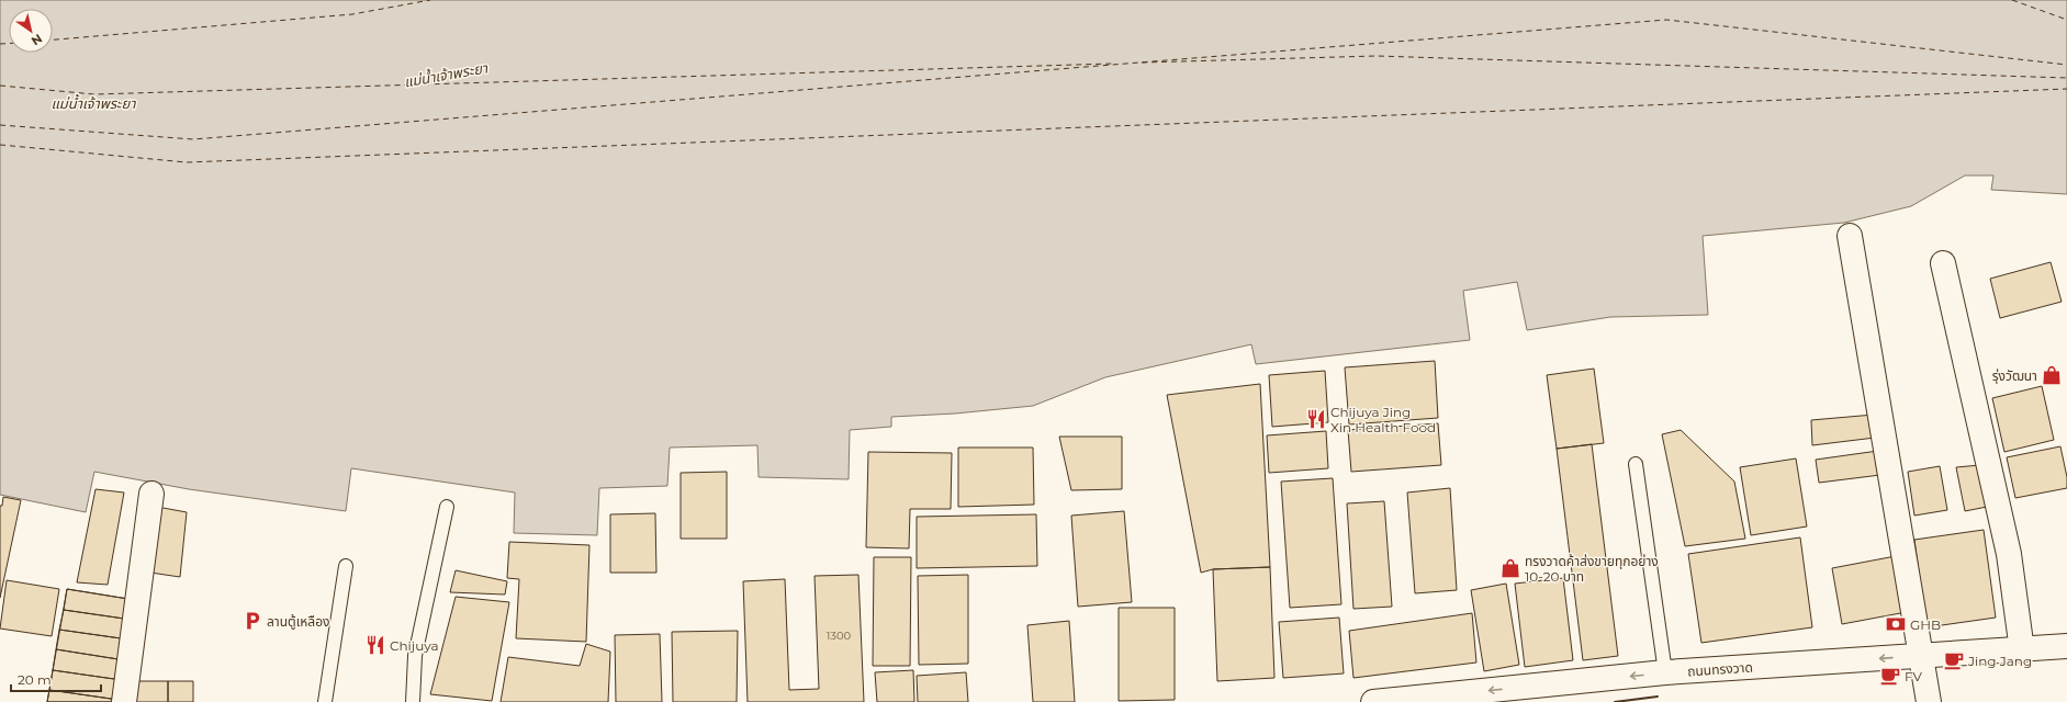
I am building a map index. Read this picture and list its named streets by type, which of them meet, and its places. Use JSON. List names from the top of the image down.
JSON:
{
  "streets": {
    "street": ["ถนนทรงวาด"]
  },
  "one_way": ["ถนนทรงวาด"],
  "water": ["แม่น้ำเจ้าพระยา"],
  "places": {
    "shop": ["รุ่งวัฒนา", "ทรงวาดค้าส่งขายทุกอย่าง 10-20 บาท"],
    "restaurant": ["Chijuya Jing Xin Health Food", "Chijuya"],
    "parking": ["ลานตู้เหลือง"],
    "bank": ["GHB"],
    "cafe": ["Jing Jang", "FV"]
  },
  "house_numbers": ["1300"],
  "scale_bar": "20 m",
  "north": "bottom right"
}
